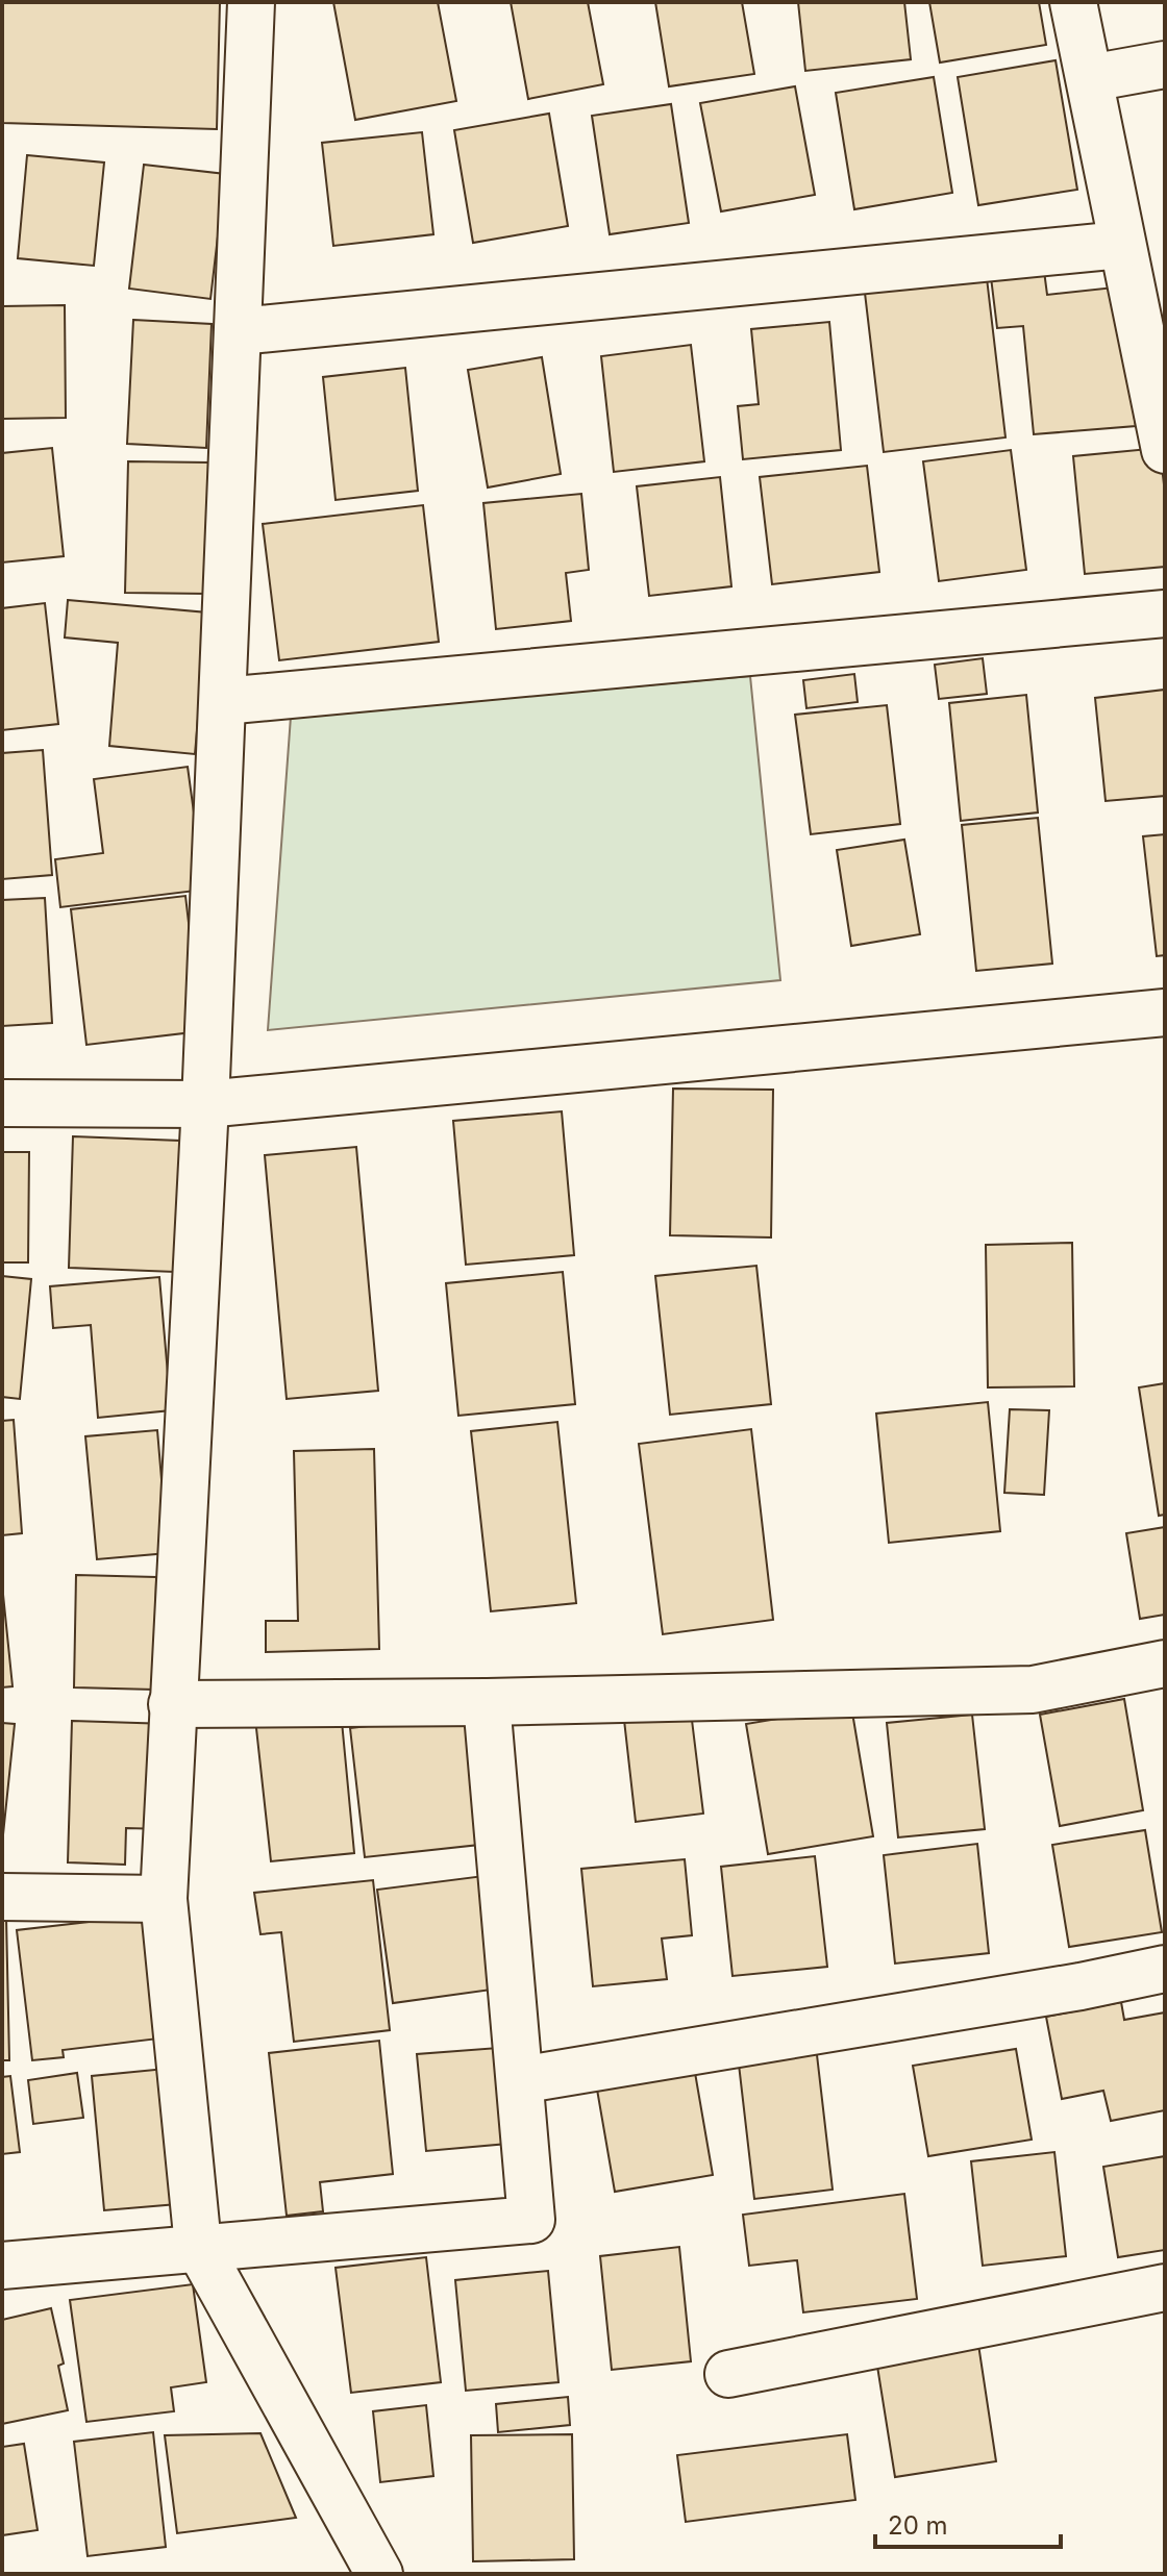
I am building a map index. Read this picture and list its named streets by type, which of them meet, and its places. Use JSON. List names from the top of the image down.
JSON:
{
  "scale_bar": "20 m"
}
